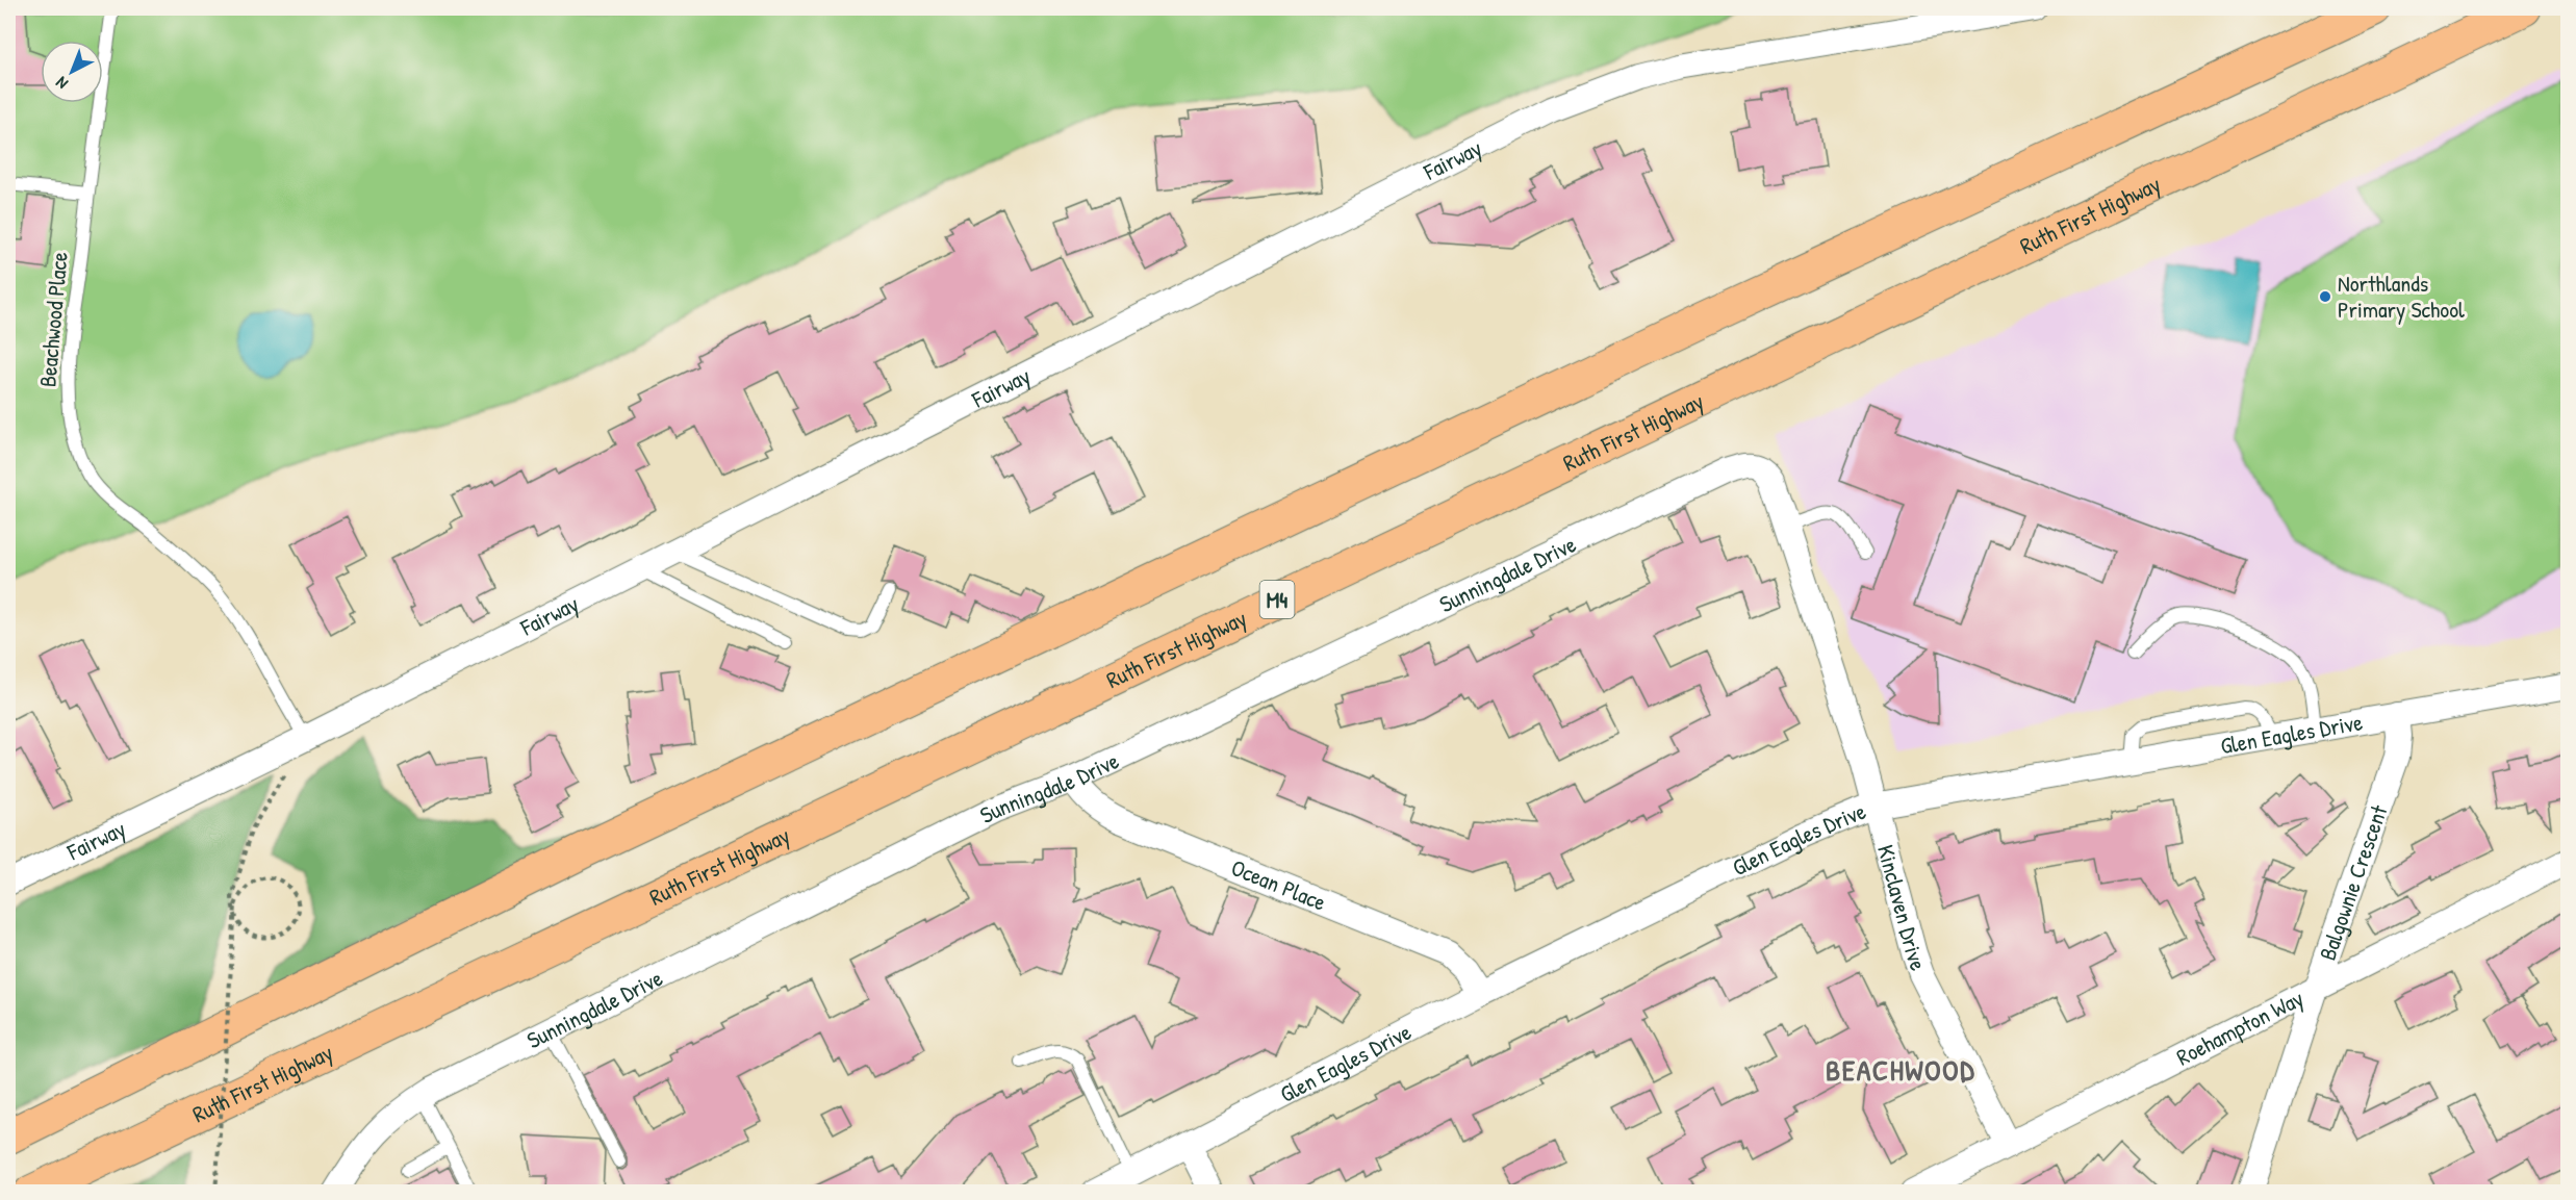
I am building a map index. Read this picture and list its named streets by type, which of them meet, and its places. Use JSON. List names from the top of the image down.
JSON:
{
  "streets": {
    "highway": ["Ruth First Highway", "M4"],
    "street": [
      "Fairway",
      "Sunningdale Drive",
      "Glen Eagles Drive",
      "Ocean Place",
      "Balgownie Crescent",
      "Kinclaven Drive",
      "Roehampton Way"
    ],
    "lane": ["Beachwood Place"]
  },
  "crossings": [
    ["Fairway", "Beachwood Place"],
    ["Sunningdale Drive", "Ocean Place"],
    ["Sunningdale Drive", "Kinclaven Drive"],
    ["Glen Eagles Drive", "Ocean Place"],
    ["Glen Eagles Drive", "Balgownie Crescent"],
    ["Glen Eagles Drive", "Kinclaven Drive"],
    ["Balgownie Crescent", "Roehampton Way"],
    ["Kinclaven Drive", "Roehampton Way"]
  ],
  "districts": ["BEACHWOOD"],
  "places": ["Northlands Primary School"],
  "north": "bottom left"
}
